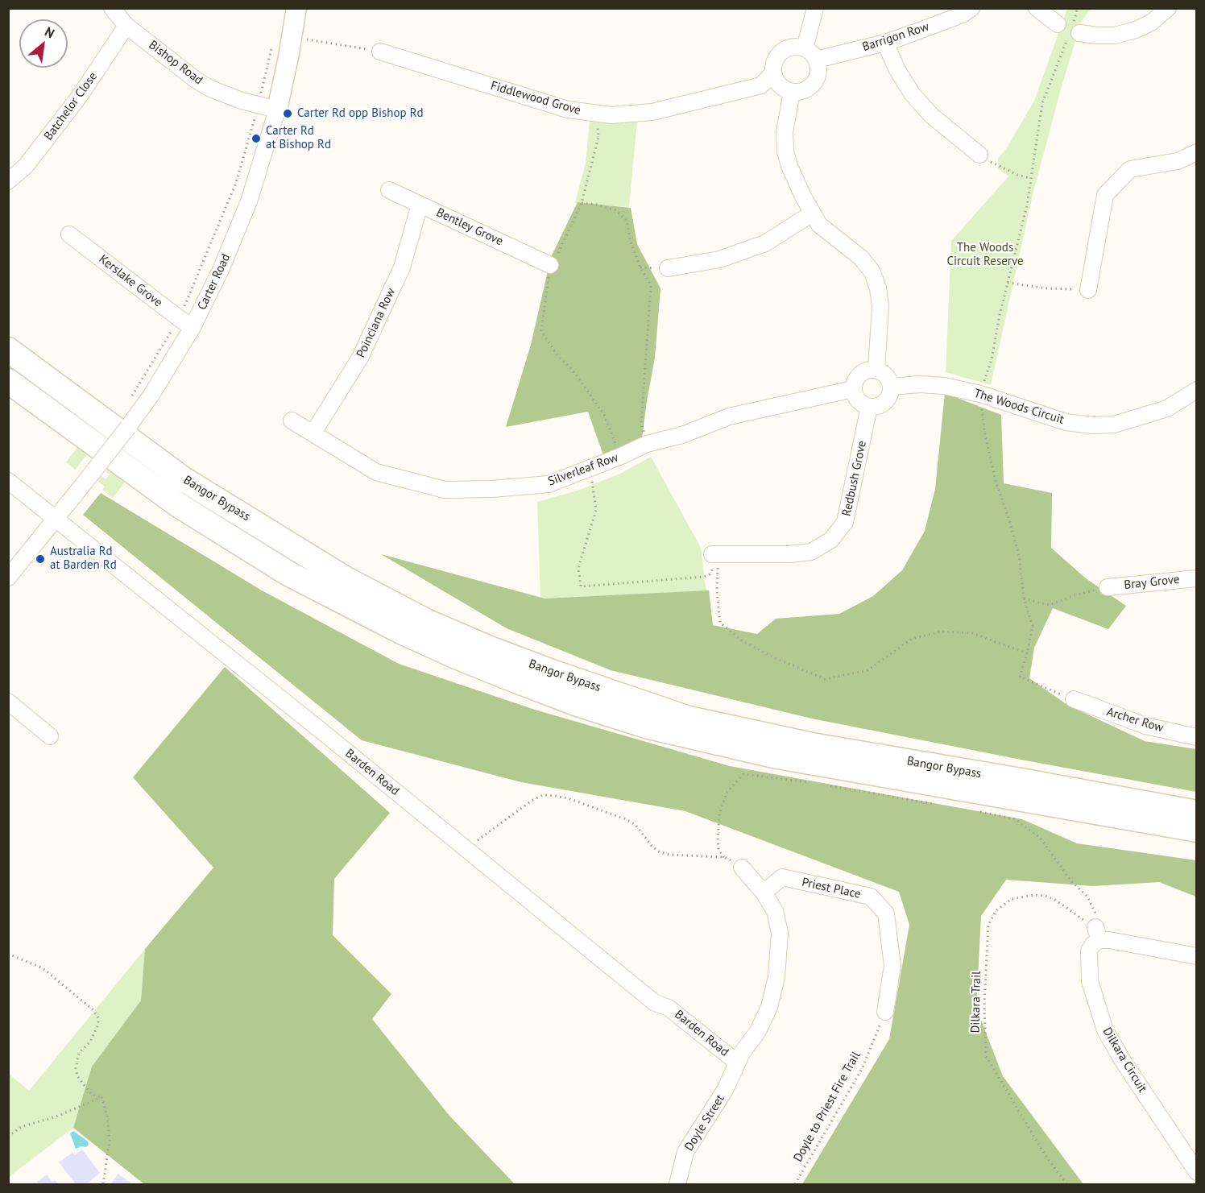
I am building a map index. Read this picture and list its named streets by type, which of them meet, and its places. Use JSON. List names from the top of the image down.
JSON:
{
  "streets": {
    "main road": ["Bangor Bypass"],
    "street": [
      "Barrigon Row",
      "Bishop Road",
      "Fiddlewood Grove",
      "Batchelor Close",
      "Bentley Grove",
      "Kerslake Grove",
      "Carter Road",
      "Poinciana Row",
      "The Woods Circuit",
      "Silverleaf Row",
      "Redbush Grove",
      "Bray Grove",
      "Archer Row",
      "Barden Road",
      "Priest Place",
      "Dilkara Circuit",
      "Doyle Street"
    ],
    "path": ["Dilkara Trail", "Doyle to Priest Fire Trail"]
  },
  "crossings": [
    ["Barrigon Row", "Fiddlewood Grove"],
    ["Bishop Road", "Batchelor Close"],
    ["Bishop Road", "Carter Road"],
    ["Bentley Grove", "Poinciana Row"],
    ["Kerslake Grove", "Carter Road"],
    ["Carter Road", "Barden Road"],
    ["Poinciana Row", "Silverleaf Row"],
    ["The Woods Circuit", "Silverleaf Row"],
    ["The Woods Circuit", "Redbush Grove"],
    ["Silverleaf Row", "Redbush Grove"],
    ["Barden Road", "Doyle Street"],
    ["Priest Place", "Doyle to Priest Fire Trail"],
    ["Dilkara Trail", "Dilkara Circuit"]
  ],
  "parks": ["The Woods Circuit Reserve"],
  "places": ["Carter Rd opp Bishop Rd", "Carter Rd at Bishop Rd", "Australia Rd at Barden Rd"],
  "north": "top right"
}
